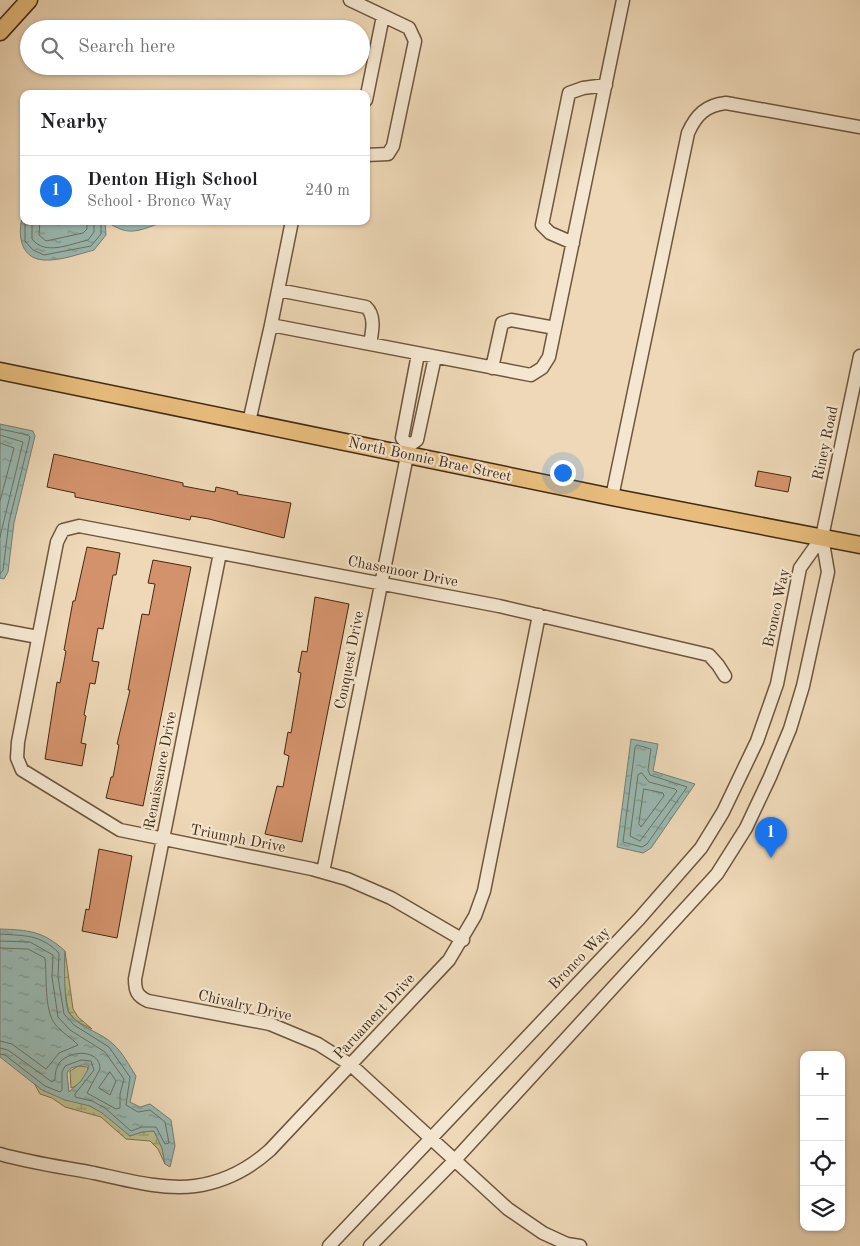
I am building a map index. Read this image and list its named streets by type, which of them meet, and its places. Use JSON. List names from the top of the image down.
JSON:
{
  "streets": {
    "main road": ["North Bonnie Brae Street"],
    "street": [
      "Riney Road",
      "Chasemoor Drive",
      "Bronco Way",
      "Conquest Drive",
      "Renaissance Drive",
      "Triumph Drive",
      "Chivalry Drive",
      "Paruament Drive"
    ]
  },
  "crossings": [
    ["Riney Road", "North Bonnie Brae Street"],
    ["Riney Road", "Bronco Way"],
    ["North Bonnie Brae Street", "Bronco Way"],
    ["North Bonnie Brae Street", "Conquest Drive"],
    ["Chasemoor Drive", "Conquest Drive"],
    ["Chasemoor Drive", "Renaissance Drive"],
    ["Chasemoor Drive", "Triumph Drive"],
    ["Chasemoor Drive", "Paruament Drive"],
    ["Bronco Way", "Chivalry Drive"],
    ["Conquest Drive", "Triumph Drive"],
    ["Renaissance Drive", "Triumph Drive"],
    ["Renaissance Drive", "Chivalry Drive"],
    ["Triumph Drive", "Paruament Drive"],
    ["Chivalry Drive", "Paruament Drive"]
  ],
  "page": {
    "search": "Search here",
    "heading": "Nearby",
    "list": [
      {
        "mark": "1",
        "name": "Denton High School",
        "note": "School · Bronco Way",
        "value": "240 m"
      }
    ],
    "pins": "1",
    "map_buttons": ["+", "−"]
  }
}
